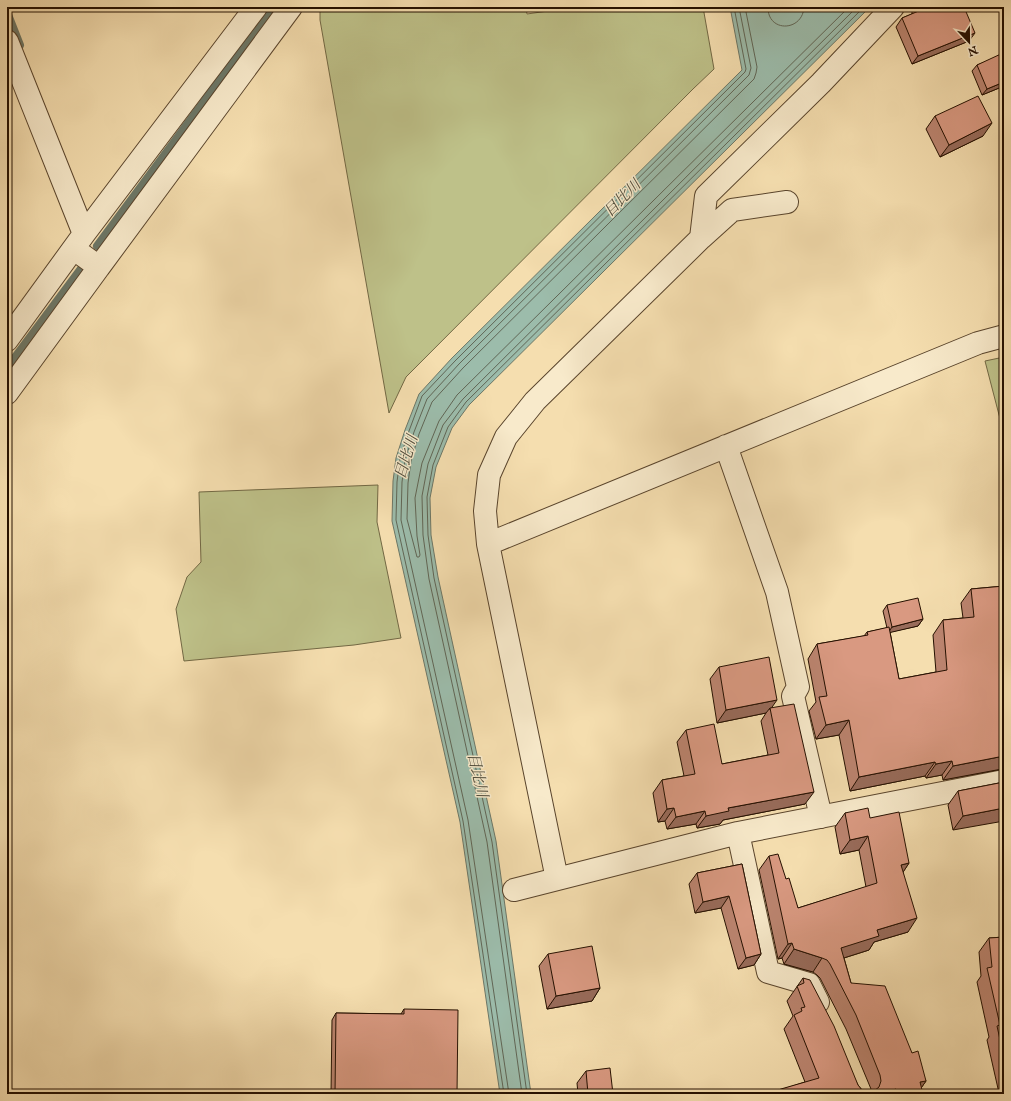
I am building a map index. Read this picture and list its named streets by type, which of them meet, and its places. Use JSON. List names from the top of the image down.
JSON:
{
  "water": ["目比川"],
  "north": "bottom"
}
